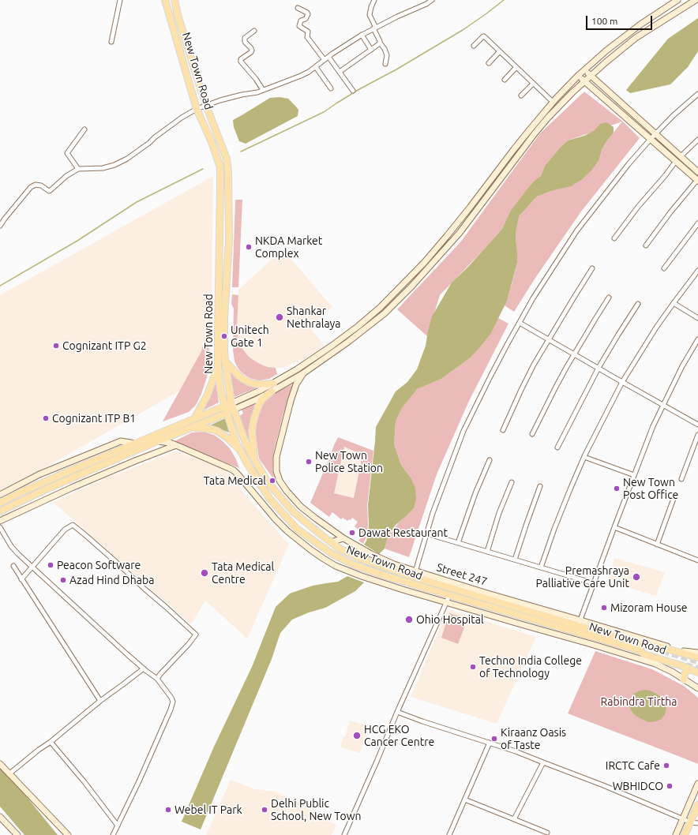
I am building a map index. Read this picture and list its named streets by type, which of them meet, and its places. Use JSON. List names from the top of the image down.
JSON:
{
  "streets": {
    "main road": ["New Town Road"]
  },
  "parks": ["Rabindra Tirtha"],
  "places": [
    "NKDA Market Complex",
    "Shankar Nethralaya",
    "Unitech Gate 1",
    "Cognizant ITP G2",
    "Cognizant ITP B1",
    "New Town Police Station",
    "Tata Medical",
    "New Town Post Office",
    "Dawat Restaurant",
    "Peacon Software",
    "Tata Medical Centre",
    "Premashraya Palliative Care Unit",
    "Azad Hind Dhaba",
    "Mizoram House",
    "Ohio Hospital",
    "Techno India College of Technology",
    "HCG EKO Cancer Centre",
    "Kiraanz Oasis of Taste",
    "IRCTC Cafe",
    "WBHIDCO",
    "Webel IT Park",
    "Delhi Public School, New Town"
  ],
  "scale_bar": "100 m"
}
